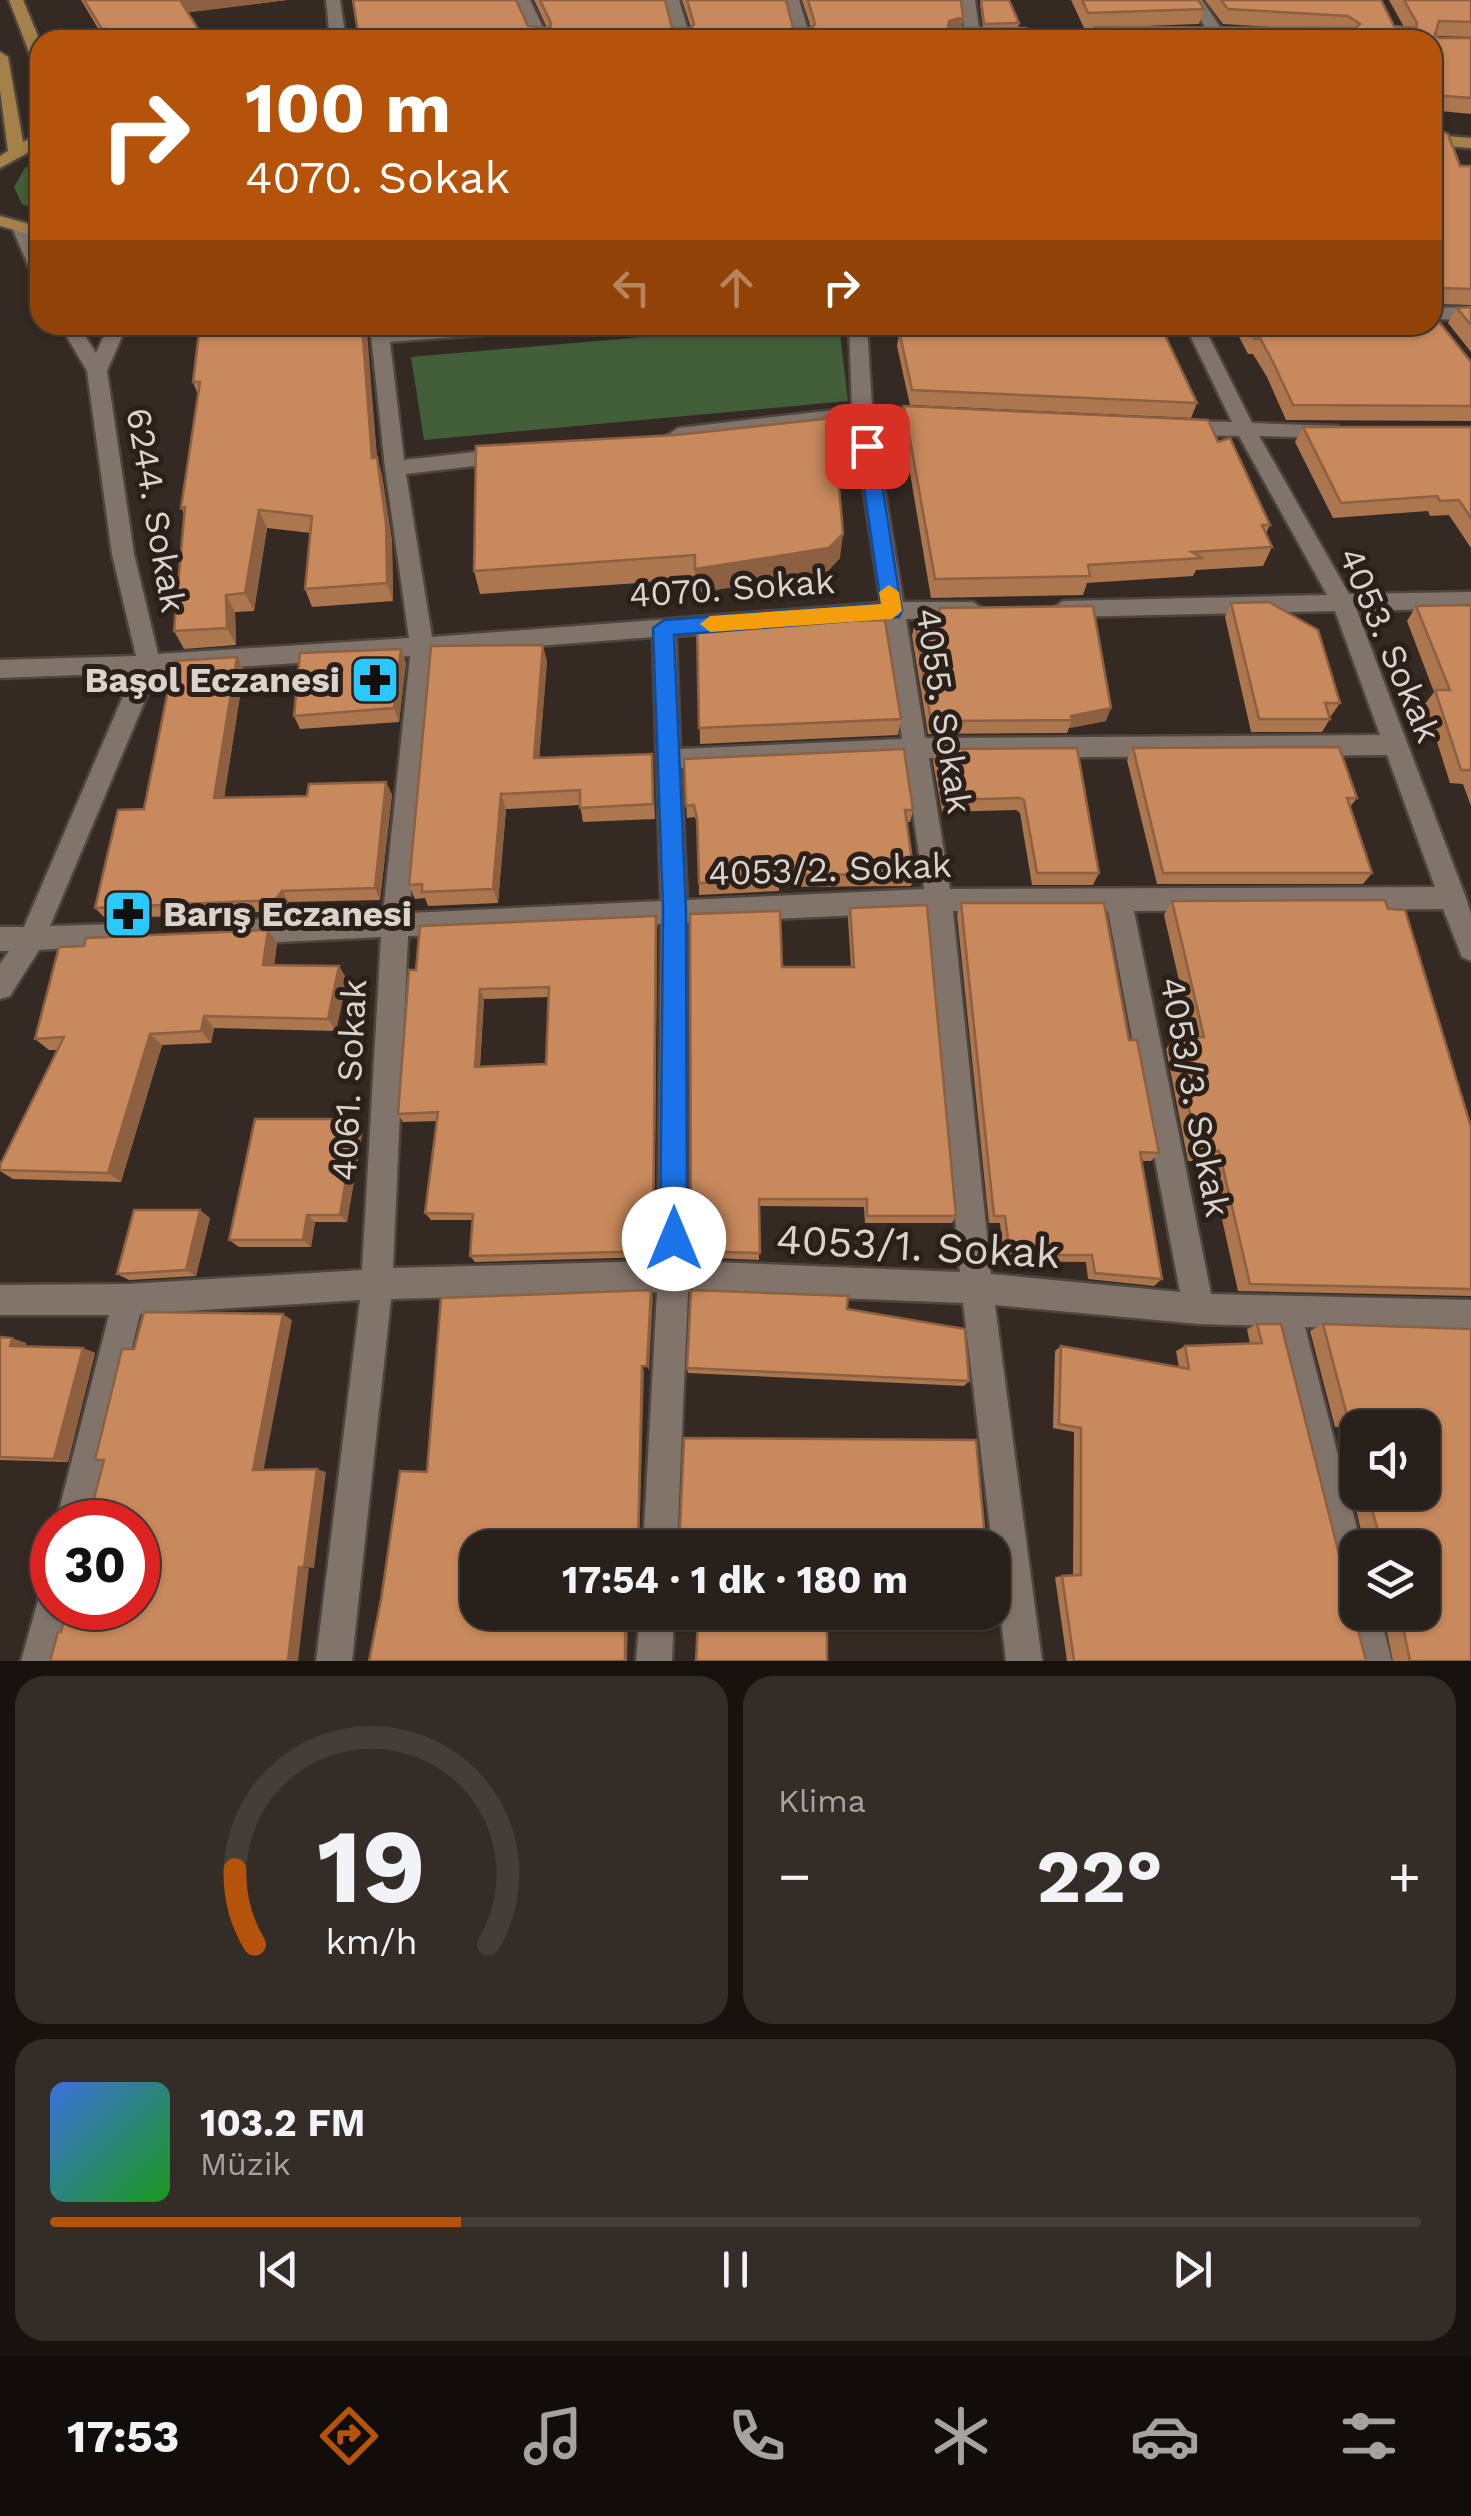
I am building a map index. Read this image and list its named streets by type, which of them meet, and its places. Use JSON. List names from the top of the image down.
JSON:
{
  "streets": {
    "street": [
      "6244. Sokak",
      "4070. Sokak",
      "4053. Sokak",
      "4055. Sokak",
      "4053/2. Sokak",
      "4061. Sokak",
      "4053/3. Sokak",
      "4053/1. Sokak"
    ]
  },
  "crossings": [
    ["6244. Sokak", "4070. Sokak"],
    ["4070. Sokak", "4055. Sokak"],
    ["4070. Sokak", "4061. Sokak"],
    ["4053. Sokak", "4053/2. Sokak"],
    ["4055. Sokak", "4053/2. Sokak"],
    ["4055. Sokak", "4053/1. Sokak"],
    ["4053/2. Sokak", "4061. Sokak"],
    ["4053/2. Sokak", "4053/3. Sokak"],
    ["4061. Sokak", "4053/1. Sokak"],
    ["4053/3. Sokak", "4053/1. Sokak"]
  ],
  "places": {
    "pharmacy": ["Başol Eczanesi", "Barış Eczanesi"]
  },
  "page": {
    "turn": ["100 m", "4070. Sokak"],
    "limit": "30",
    "trip": "17:54 · 1 dk · 180 m",
    "tile": "Klima",
    "heat": ["−", "22°", "+"],
    "song": ["103.2 FM", "Müzik"],
    "tabs": "17:53",
    "gauge": ["19", "km/h"]
  }
}
